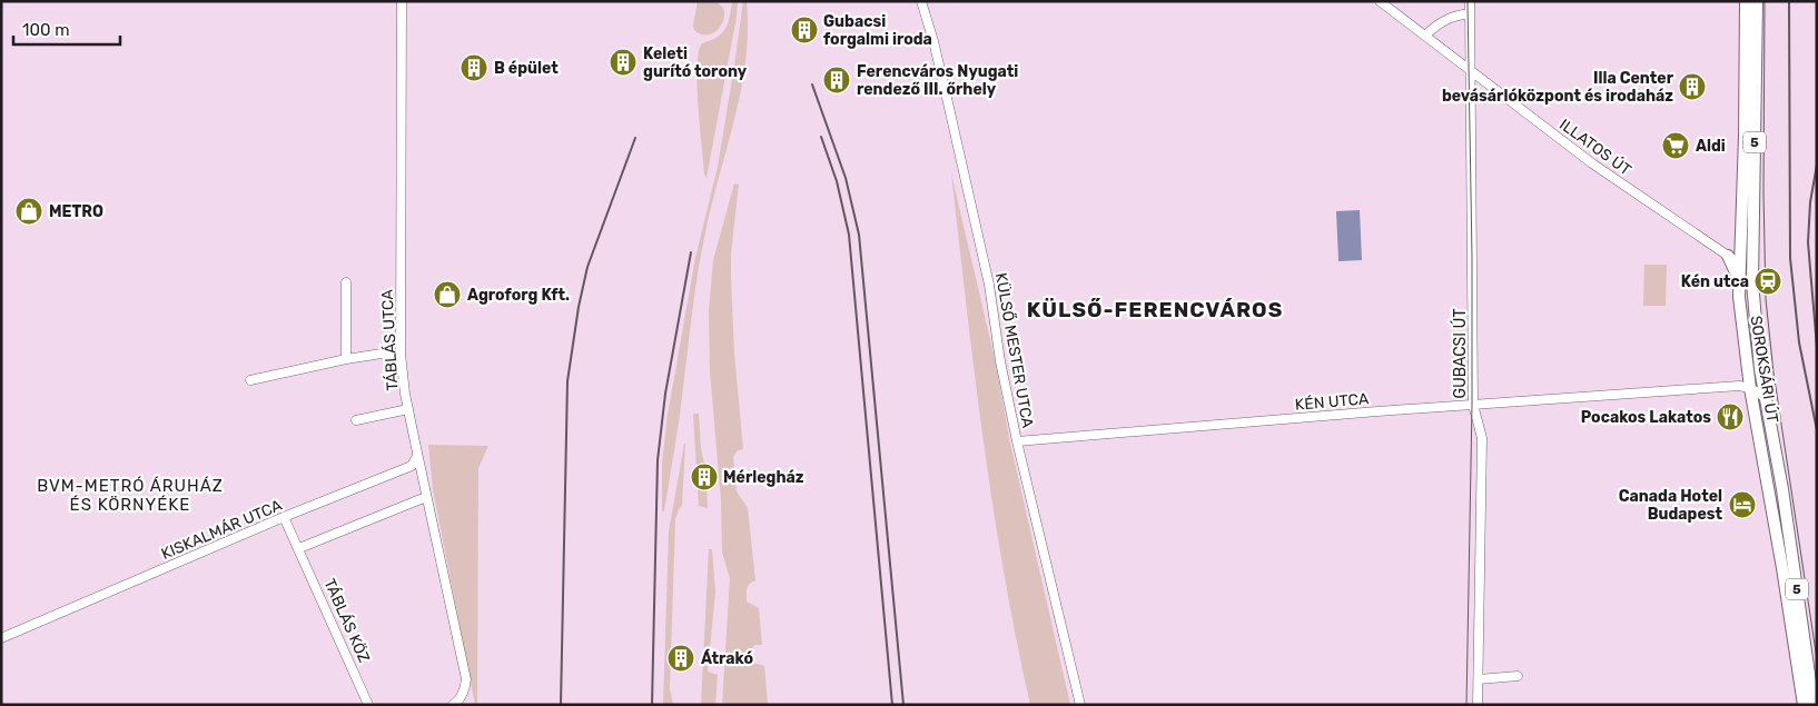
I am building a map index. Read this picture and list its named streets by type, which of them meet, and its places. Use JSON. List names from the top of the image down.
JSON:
{
  "streets": {
    "main road": ["5", "SOROKSÁRI ÚT"],
    "street": [
      "ILLATOS ÚT",
      "TÁBLÁS UTCA",
      "KÜLSŐ MESTER UTCA",
      "GUBACSI ÚT",
      "KÉN UTCA",
      "KISKALMÁR UTCA",
      "TÁBLÁS KÖZ"
    ]
  },
  "crossings": [
    ["5", "ILLATOS ÚT"],
    ["5", "SOROKSÁRI ÚT"],
    ["ILLATOS ÚT", "GUBACSI ÚT"],
    ["ILLATOS ÚT", "SOROKSÁRI ÚT"],
    ["TÁBLÁS UTCA", "KISKALMÁR UTCA"],
    ["KÜLSŐ MESTER UTCA", "KÉN UTCA"],
    ["GUBACSI ÚT", "KÉN UTCA"],
    ["SOROKSÁRI ÚT", "KÉN UTCA"],
    ["KISKALMÁR UTCA", "TÁBLÁS KÖZ"]
  ],
  "districts": ["KÜLSŐ-FERENCVÁROS", "BVM-METRÓ ÁRUHÁZ ÉS KÖRNYÉKE"],
  "places": {
    "building": [
      "Gubacsi forgalmi iroda",
      "Keleti gurító torony",
      "B épület",
      "Ferencváros Nyugati rendező III. őrhely",
      "Illa Center bevásárlóközpont és irodaház",
      "Mérlegház",
      "Átrakó"
    ],
    "supermarket": ["Aldi"],
    "shop": ["METRO", "Agroforg Kft."],
    "station": ["Kén utca"],
    "restaurant": ["Pocakos Lakatos"],
    "hotel": ["Canada Hotel Budapest"]
  },
  "scale_bar": "100 m"
}
